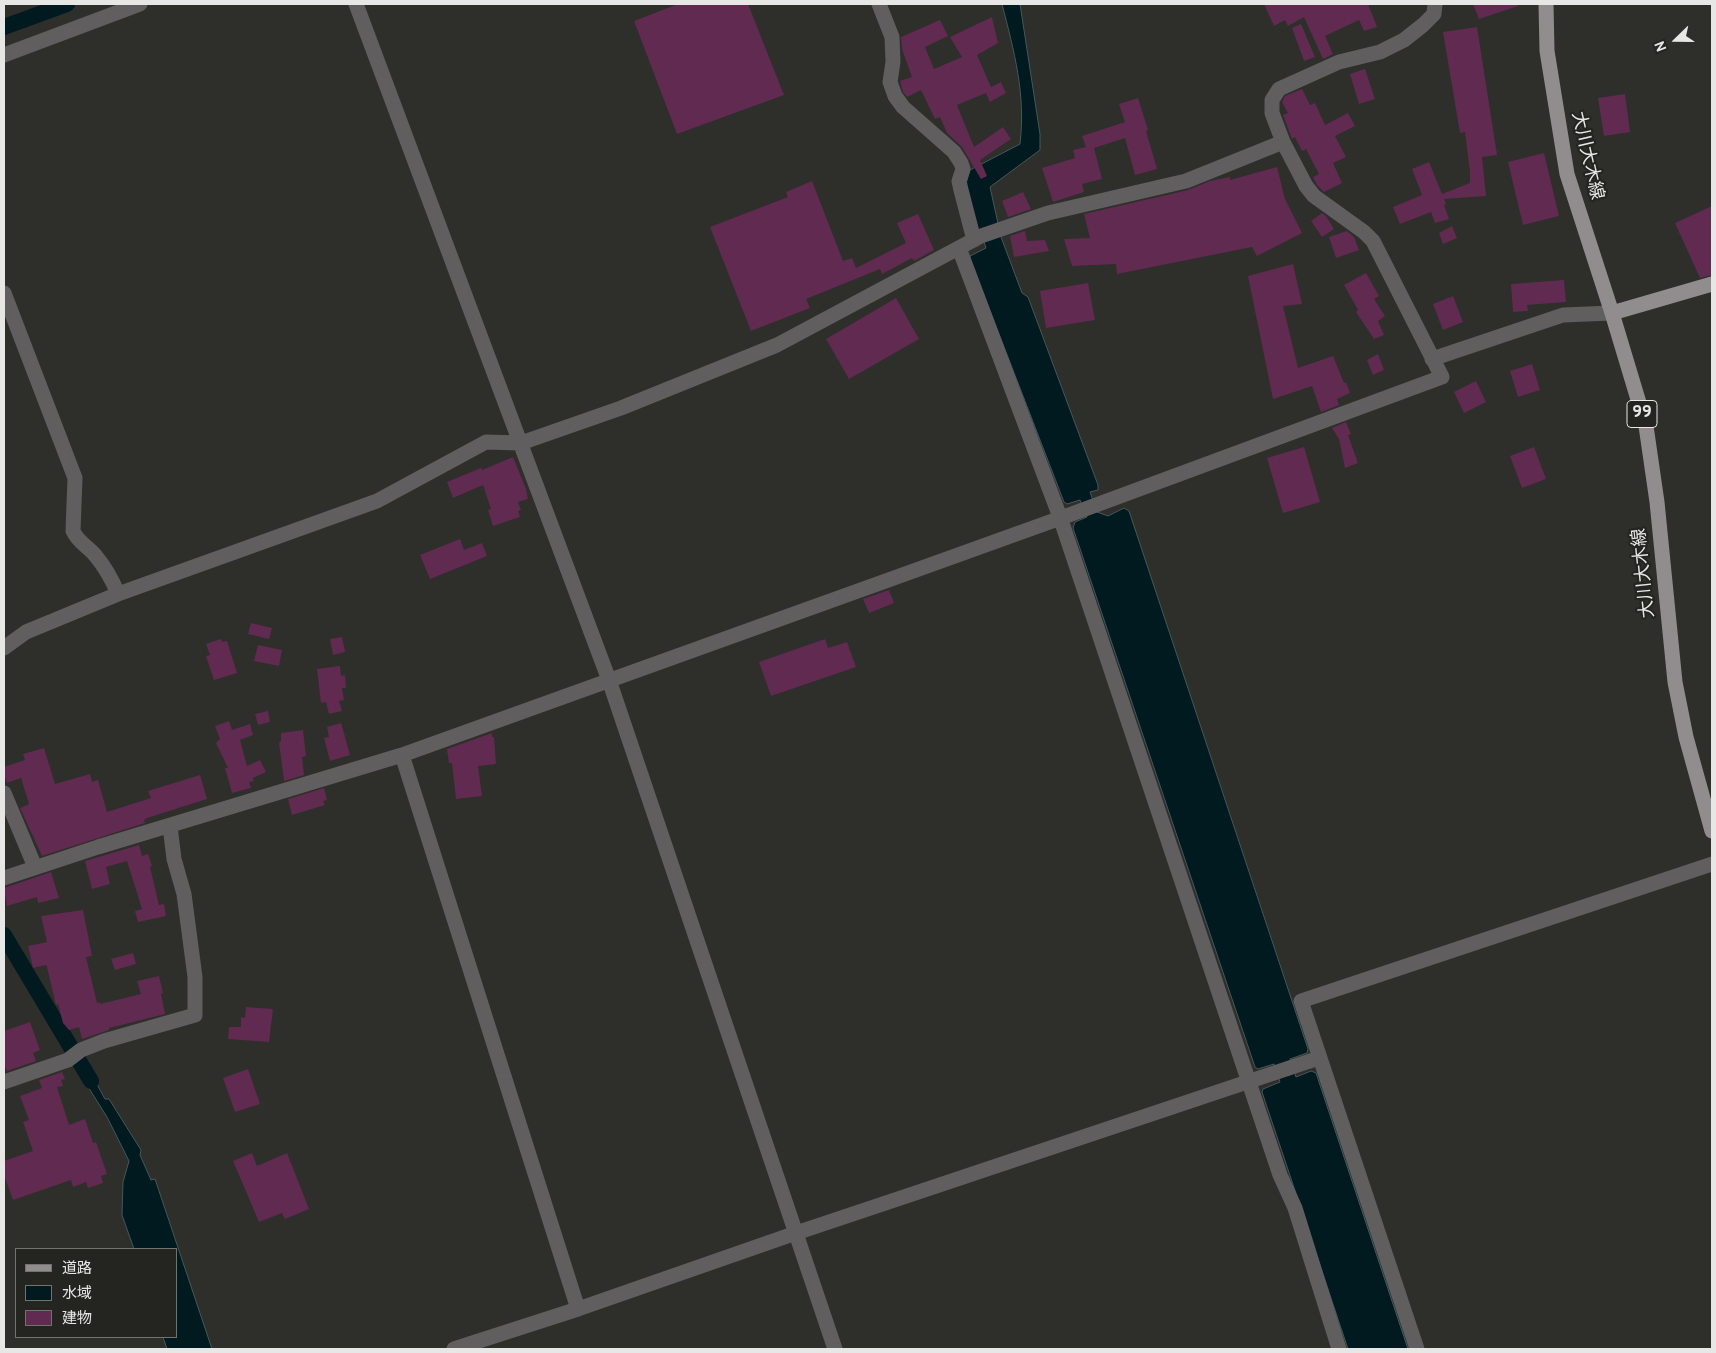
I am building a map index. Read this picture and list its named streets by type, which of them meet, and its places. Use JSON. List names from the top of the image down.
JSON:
{
  "streets": {
    "main road": ["大川大木線", "99"]
  },
  "legend": ["道路", "水域", "建物"],
  "north": "left"
}
